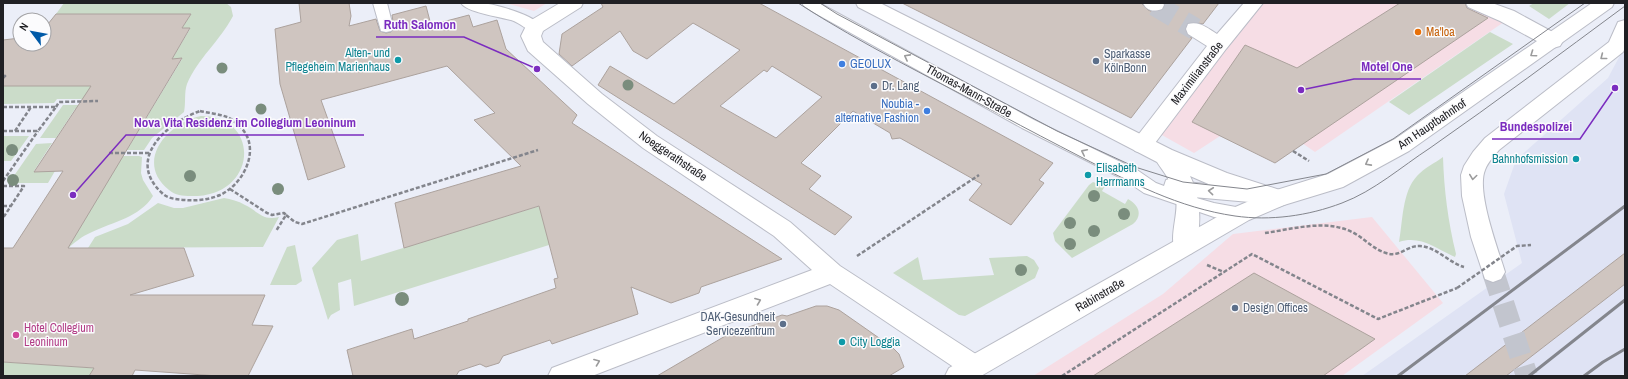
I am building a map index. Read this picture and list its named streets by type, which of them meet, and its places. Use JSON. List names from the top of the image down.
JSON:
{
  "streets": {
    "street": [
      "Maximilianstraße",
      "Am Hauptbahnhof",
      "Noeggerathstraße",
      "Rabinstraße"
    ],
    "lane": ["Thomas-Mann-Straße"]
  },
  "crossings": [
    ["Thomas-Mann-Straße", "Am Hauptbahnhof"],
    ["Thomas-Mann-Straße", "Rabinstraße"],
    ["Am Hauptbahnhof", "Rabinstraße"],
    ["Noeggerathstraße", "Rabinstraße"]
  ],
  "one_way": ["Thomas-Mann-Straße", "Am Hauptbahnhof"],
  "places": [
    "Ma'loa",
    "Alten- und Pflegeheim Marienhaus",
    "Sparkasse KölnBonn",
    "GEOLUX",
    "Ruth Salomon",
    "Dr. Lang",
    "Bundespolizei",
    "Motel One",
    "Noubia - alternative Fashion",
    "Bahnhofsmission",
    "Elisabeth Herrmanns",
    "Nova Vita Residenz im Collegium Leoninum",
    "Design Offices",
    "DAK-Gesundheit Servicezentrum",
    "Hotel Collegium Leoninum",
    "City Loggia"
  ],
  "north": "top left"
}
